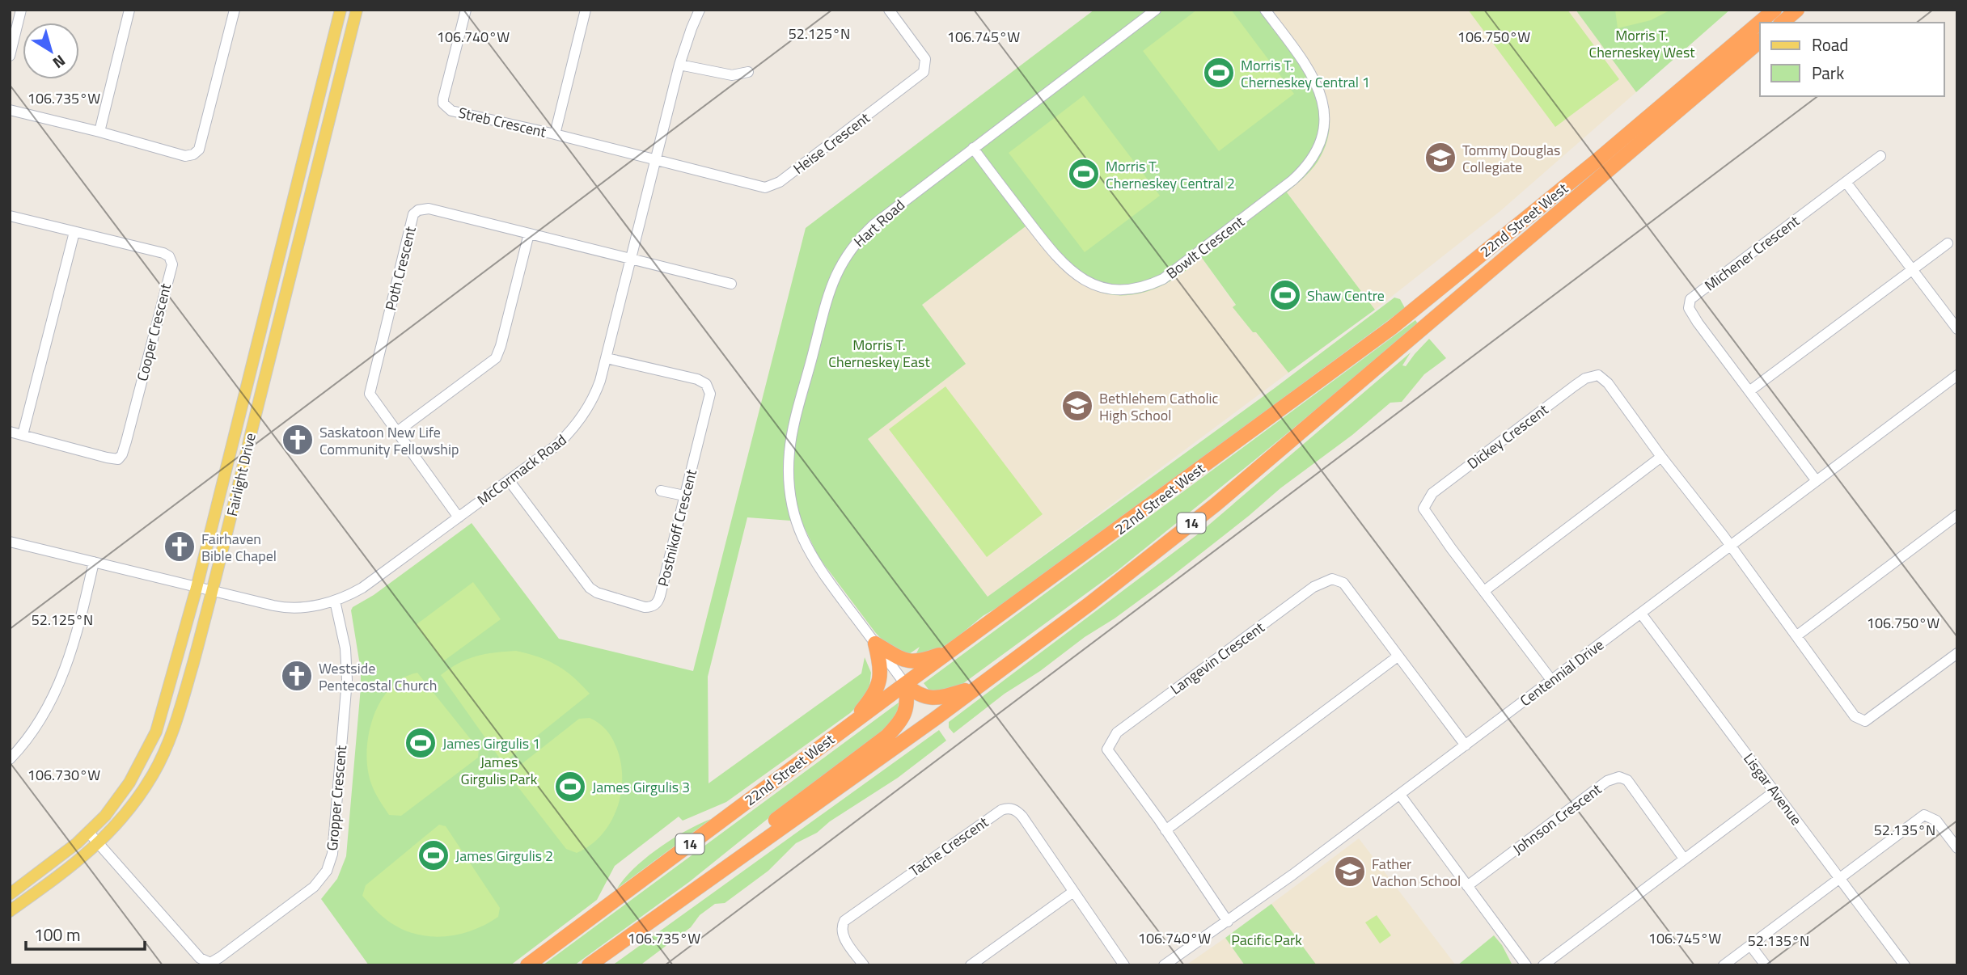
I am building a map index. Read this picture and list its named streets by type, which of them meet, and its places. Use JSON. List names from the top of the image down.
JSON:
{
  "streets": {
    "highway": ["22nd Street West", "14"],
    "main road": ["Fairlight Drive"],
    "street": [
      "Streb Crescent",
      "Heise Crescent",
      "Hart Road",
      "Bowlt Crescent",
      "Michener Crescent",
      "Poth Crescent",
      "Cooper Crescent",
      "Dickey Crescent",
      "McCormack Road",
      "Postnikoff Crescent",
      "Langevin Crescent",
      "Centennial Drive",
      "Lisgar Avenue",
      "Gropper Crescent",
      "Johnson Crescent",
      "Tache Crescent"
    ]
  },
  "crossings": [
    ["Streb Crescent", "Heise Crescent"],
    ["Streb Crescent", "McCormack Road"],
    ["Heise Crescent", "McCormack Road"],
    ["22nd Street West", "Hart Road"],
    ["Hart Road", "Bowlt Crescent"],
    ["Michener Crescent", "Centennial Drive"],
    ["Poth Crescent", "McCormack Road"],
    ["Dickey Crescent", "Centennial Drive"],
    ["McCormack Road", "Fairlight Drive"],
    ["McCormack Road", "Postnikoff Crescent"],
    ["McCormack Road", "Gropper Crescent"],
    ["Fairlight Drive", "Gropper Crescent"],
    ["Langevin Crescent", "Centennial Drive"],
    ["Centennial Drive", "Lisgar Avenue"]
  ],
  "parks": [
    "Morris T. Cherneskey West",
    "Morris T. Cherneskey East",
    "James Girgulis Park",
    "Pacific Park"
  ],
  "places": {
    "sports": [
      "Morris T. Cherneskey Central 1",
      "Morris T. Cherneskey Central 2",
      "Shaw Centre",
      "James Girgulis 1",
      "James Girgulis 3",
      "James Girgulis 2"
    ],
    "school or university": ["Tommy Douglas Collegiate", "Bethlehem Catholic High School", "Father Vachon School"],
    "church": ["Saskatoon New Life Community Fellowship", "Fairhaven Bible Chapel", "Westside Pentecostal Church"]
  },
  "legend": ["Road", "Park"],
  "scale_bar": "100 m",
  "north": "bottom right",
  "coordinates": [
    "52.125°N",
    "106.740°W",
    "106.745°W",
    "106.750°W",
    "106.735°W",
    "106.730°W",
    "52.135°N"
  ]
}
